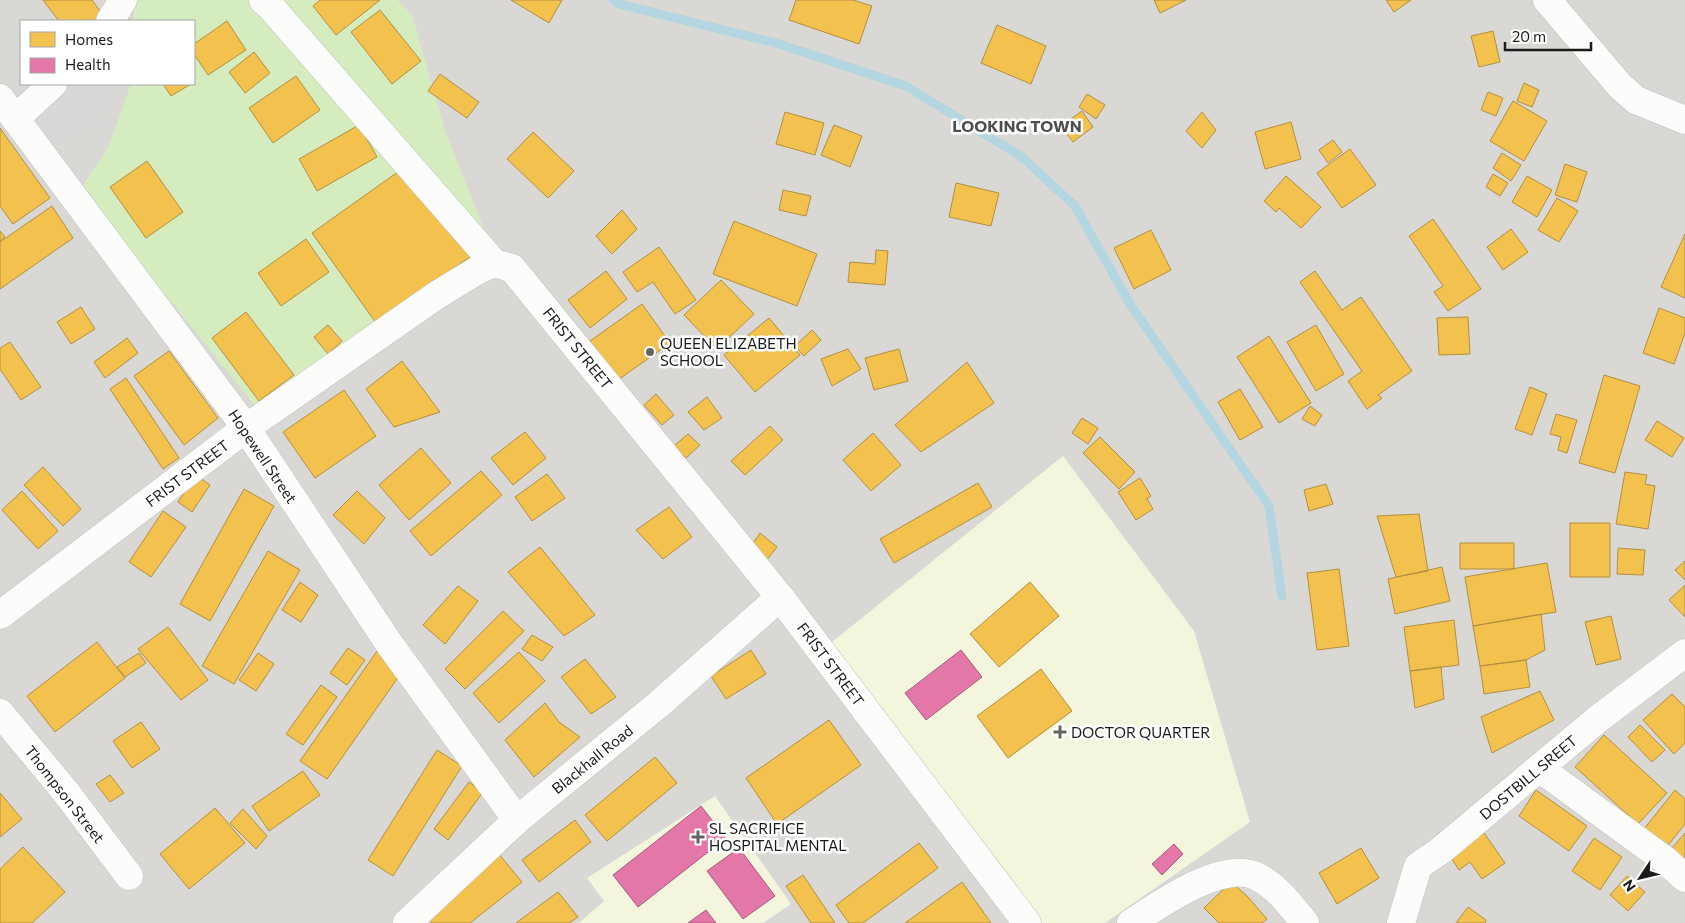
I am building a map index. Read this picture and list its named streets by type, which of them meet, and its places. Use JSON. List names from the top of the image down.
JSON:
{
  "streets": {
    "street": [
      "FRIST STREET",
      "Hopewell Street",
      "Blackhall Road",
      "DOSTBILL SREET",
      "Thompson Street"
    ]
  },
  "crossings": [
    ["FRIST STREET", "Hopewell Street"],
    ["FRIST STREET", "Blackhall Road"],
    ["Hopewell Street", "Blackhall Road"]
  ],
  "districts": ["LOOKING TOWN"],
  "places": {
    "other": ["QUEEN ELIZABETH SCHOOL"],
    "health": ["DOCTOR QUARTER", "SL SACRIFICE HOSPITAL MENTAL"]
  },
  "legend": ["Homes", "Health"],
  "scale_bar": "20 m",
  "north": "bottom left"
}
